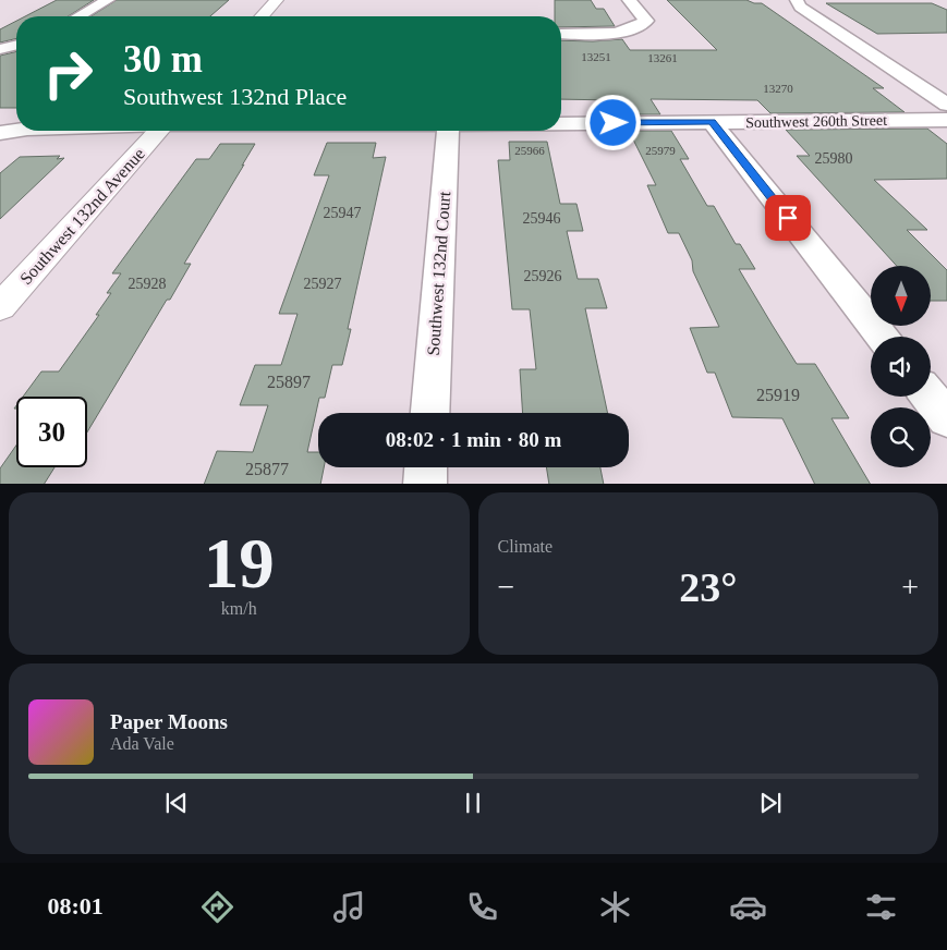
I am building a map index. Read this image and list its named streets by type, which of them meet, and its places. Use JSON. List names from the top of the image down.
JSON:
{
  "streets": {
    "street": ["Southwest 260th Street", "Southwest 132nd Avenue", "Southwest 132nd Court"]
  },
  "house_numbers": [
    "13251",
    "13261",
    "13270",
    "25966",
    "25979",
    "25980",
    "25947",
    "25946",
    "25926",
    "25928",
    "25927",
    "25897",
    "25919",
    "25877"
  ],
  "north": "bottom",
  "page": {
    "turn": ["30 m", "Southwest 132nd Place"],
    "limit": "30",
    "trip": "08:02 · 1 min · 80 m",
    "tile": [
      ["19", "km/h"],
      "Climate"
    ],
    "heat": ["−", "23°", "+"],
    "song": ["Paper Moons", "Ada Vale"],
    "tabs": "08:01"
  }
}
